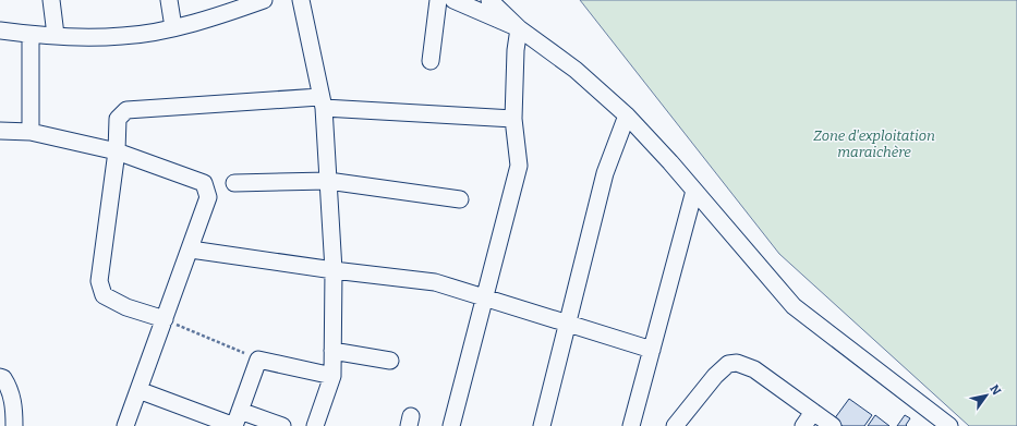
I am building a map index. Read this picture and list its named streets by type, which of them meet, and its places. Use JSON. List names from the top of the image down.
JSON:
{
  "parks": ["Zone d'exploitation maraichère"],
  "north": "top right"
}
